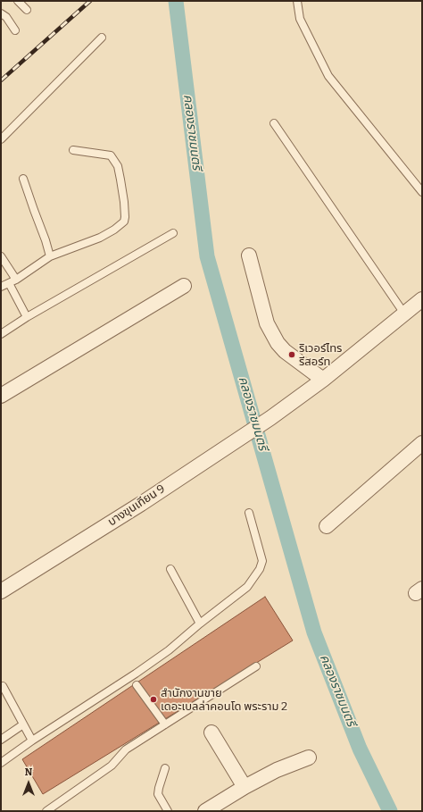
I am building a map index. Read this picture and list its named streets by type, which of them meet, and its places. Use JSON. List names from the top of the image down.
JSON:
{
  "streets": {
    "street": ["บางขุนเทียน 9"]
  },
  "water": ["คลองราชมนตรี"],
  "places": ["ริเวอร์ไทร รีสอร์ท", "สำนักงานขาย เดอะเบลล่าคอนโด พระราม 2"],
  "north": "top"
}
